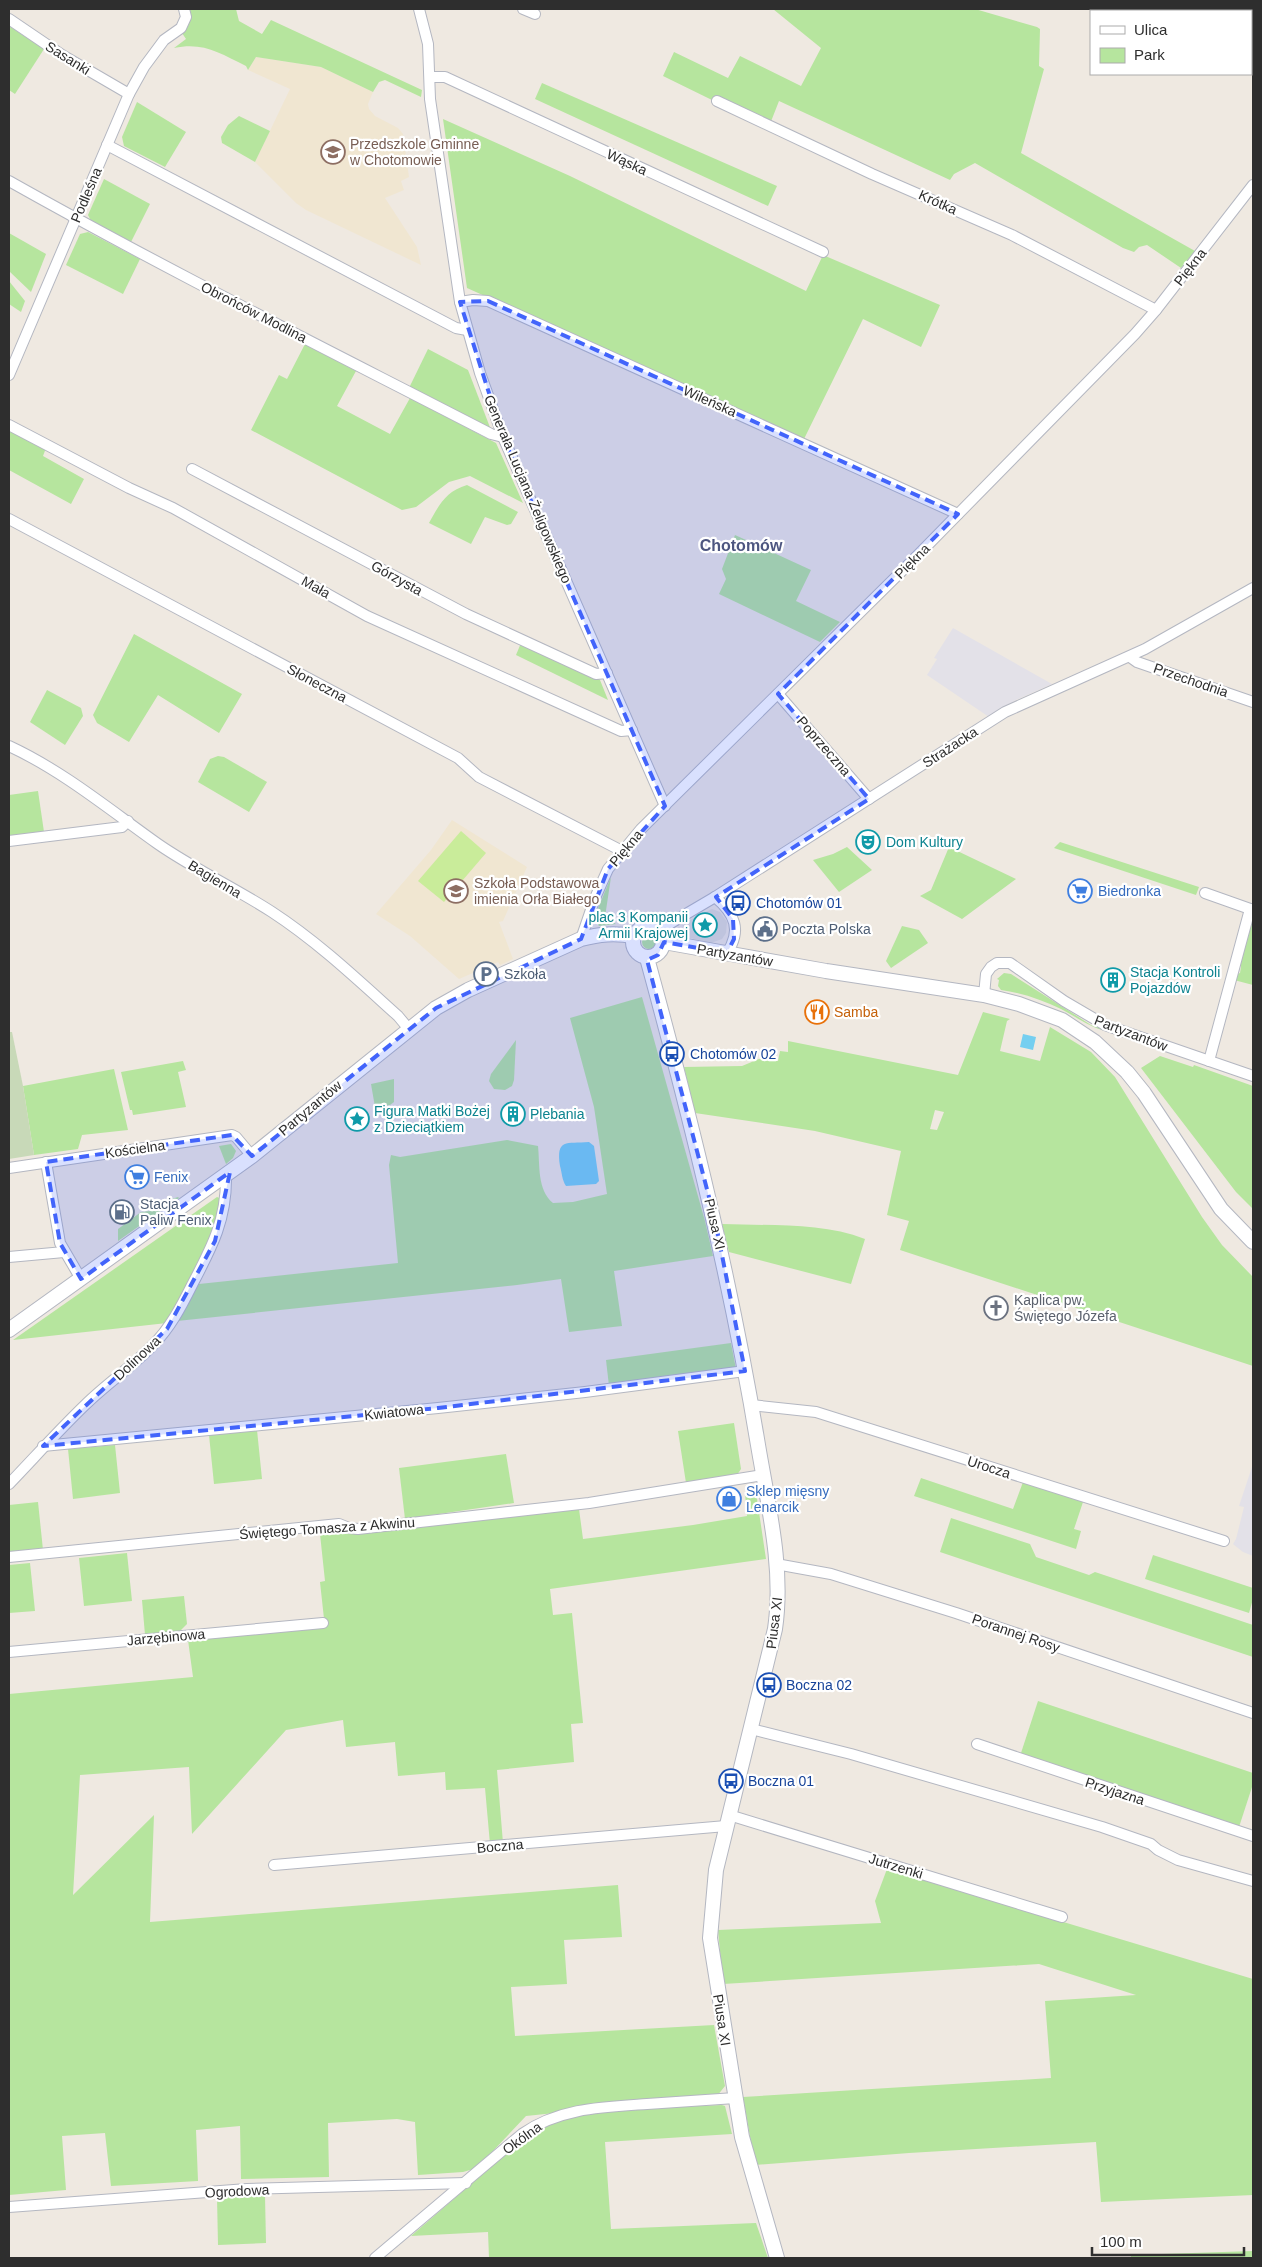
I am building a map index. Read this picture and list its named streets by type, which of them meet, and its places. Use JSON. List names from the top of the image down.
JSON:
{
  "streets": {
    "street": [
      "Sasanki",
      "Wąska",
      "Podleśna",
      "Krótka",
      "Piękna",
      "Obrońców Modlina",
      "Wileńska",
      "Generała Lucjana Żeligowskiego",
      "Górzysta",
      "Mała",
      "Przechodnia",
      "Słoneczna",
      "Poprzeczna",
      "Strażacka",
      "Bagienna",
      "Partyzantów",
      "Kościelna",
      "Piusa XI",
      "Dolinowa",
      "Kwiatowa",
      "Urocza",
      "Świętego Tomasza z Akwinu",
      "Porannej Rosy",
      "Jarzębinowa",
      "Przyjazna",
      "Boczna",
      "Jutrzenki",
      "Okólna",
      "Ogrodowa"
    ]
  },
  "crossings": [
    ["Sasanki", "Podleśna"],
    ["Wąska", "Generała Lucjana Żeligowskiego"],
    ["Podleśna", "Obrońców Modlina"],
    ["Krótka", "Piękna"],
    ["Piękna", "Wileńska"],
    ["Piękna", "Generała Lucjana Żeligowskiego"],
    ["Piękna", "Słoneczna"],
    ["Piękna", "Poprzeczna"],
    ["Piękna", "Partyzantów"],
    ["Obrońców Modlina", "Generała Lucjana Żeligowskiego"],
    ["Wileńska", "Generała Lucjana Żeligowskiego"],
    ["Generała Lucjana Żeligowskiego", "Górzysta"],
    ["Generała Lucjana Żeligowskiego", "Mała"],
    ["Przechodnia", "Strażacka"],
    ["Poprzeczna", "Strażacka"],
    ["Strażacka", "Partyzantów"],
    ["Strażacka", "Piusa XI"],
    ["Bagienna", "Partyzantów"],
    ["Partyzantów", "Kościelna"],
    ["Partyzantów", "Piusa XI"],
    ["Partyzantów", "Dolinowa"],
    ["Piusa XI", "Kwiatowa"],
    ["Piusa XI", "Urocza"],
    ["Piusa XI", "Świętego Tomasza z Akwinu"],
    ["Piusa XI", "Porannej Rosy"],
    ["Piusa XI", "Boczna"],
    ["Piusa XI", "Jutrzenki"],
    ["Piusa XI", "Okólna"],
    ["Dolinowa", "Kwiatowa"],
    ["Boczna", "Jutrzenki"],
    ["Okólna", "Ogrodowa"]
  ],
  "districts": ["Chotomów"],
  "places": {
    "school or university": ["Przedszkole Gminne w Chotomowie", "Szkoła Podstawowa imienia Orła Białego"],
    "theatre": ["Dom Kultury"],
    "supermarket": ["Biedronka", "Fenix"],
    "bus stop": [
      "Chotomów 01",
      "Chotomów 02",
      "Boczna 02",
      "Boczna 01"
    ],
    "place": ["plac 3 Kompanii Armii Krajowej", "Figura Matki Bożej z Dzieciątkiem"],
    "public building": ["Poczta Polska"],
    "parking": ["Szkoła"],
    "building": ["Stacja Kontroli Pojazdów", "Plebania"],
    "restaurant": ["Samba"],
    "fuel station": ["Stacja Paliw Fenix"],
    "church": ["Kaplica pw. Świętego Józefa"],
    "shop": ["Sklep mięsny Lenarcik"]
  },
  "legend": ["Ulica", "Park"],
  "scale_bar": "100 m"
}
